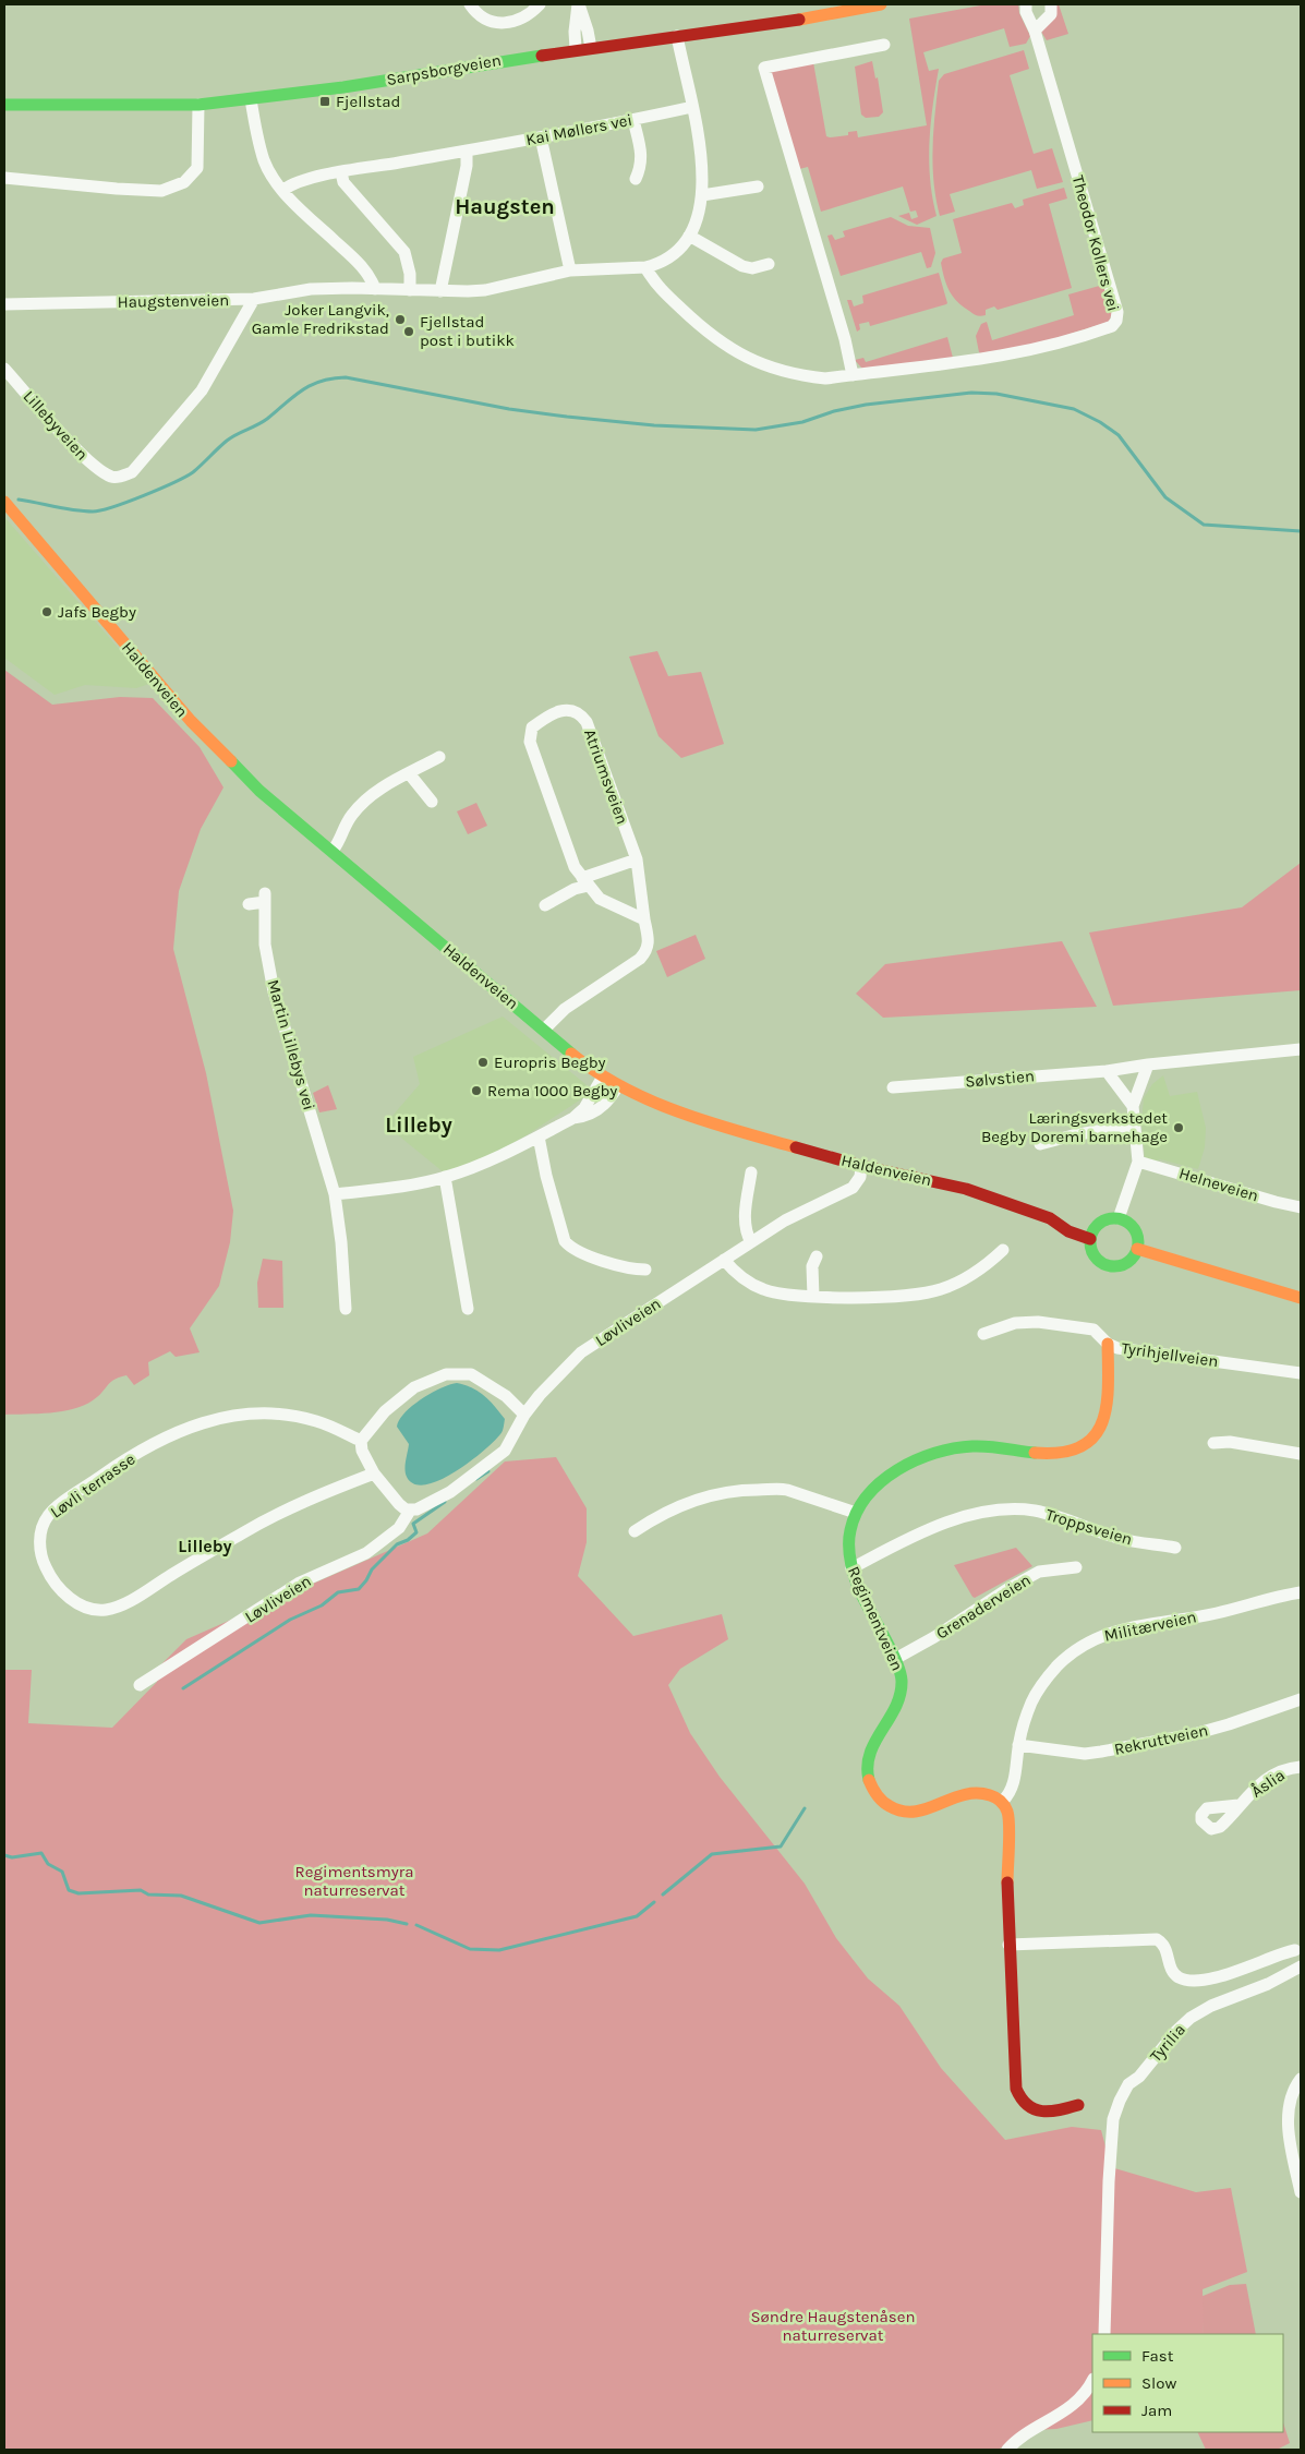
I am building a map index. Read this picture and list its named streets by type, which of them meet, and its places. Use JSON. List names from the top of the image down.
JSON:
{
  "streets": {
    "main road": ["Sarpsborgveien", "Haldenveien", "Regimentveien"],
    "street": [
      "Kai Møllers vei",
      "Theodor Kollers vei",
      "Haugstenveien",
      "Lillebyveien",
      "Atriumsveien",
      "Martin Lillebys vei",
      "Sølvstien",
      "Helneveien",
      "Løvliveien",
      "Tyrihjellveien",
      "Løvli terrasse",
      "Troppsveien",
      "Grenaderveien",
      "Militærveien",
      "Rekruttveien",
      "Åslia",
      "Tyrilia"
    ]
  },
  "crossings": [
    ["Theodor Kollers vei", "Haugstenveien"],
    ["Haugstenveien", "Lillebyveien"],
    ["Haldenveien", "Atriumsveien"],
    ["Haldenveien", "Løvliveien"],
    ["Løvliveien", "Løvli terrasse"],
    ["Tyrihjellveien", "Regimentveien"],
    ["Troppsveien", "Regimentveien"],
    ["Grenaderveien", "Regimentveien"],
    ["Regimentveien", "Militærveien"],
    ["Militærveien", "Rekruttveien"]
  ],
  "districts": ["Haugsten", "Lilleby", "Lilleby"],
  "parks": ["Regimentsmyra naturreservat", "Søndre Haugstenåsen naturreservat"],
  "places": {
    "transit": ["Fjellstad"],
    "other": [
      "Joker Langvik, Gamle Fredrikstad",
      "Fjellstad post i butikk",
      "Jafs Begby",
      "Europris Begby",
      "Rema 1000 Begby",
      "Læringsverkstedet Begby Doremi barnehage"
    ]
  },
  "legend": ["Fast", "Slow", "Jam"]
}
